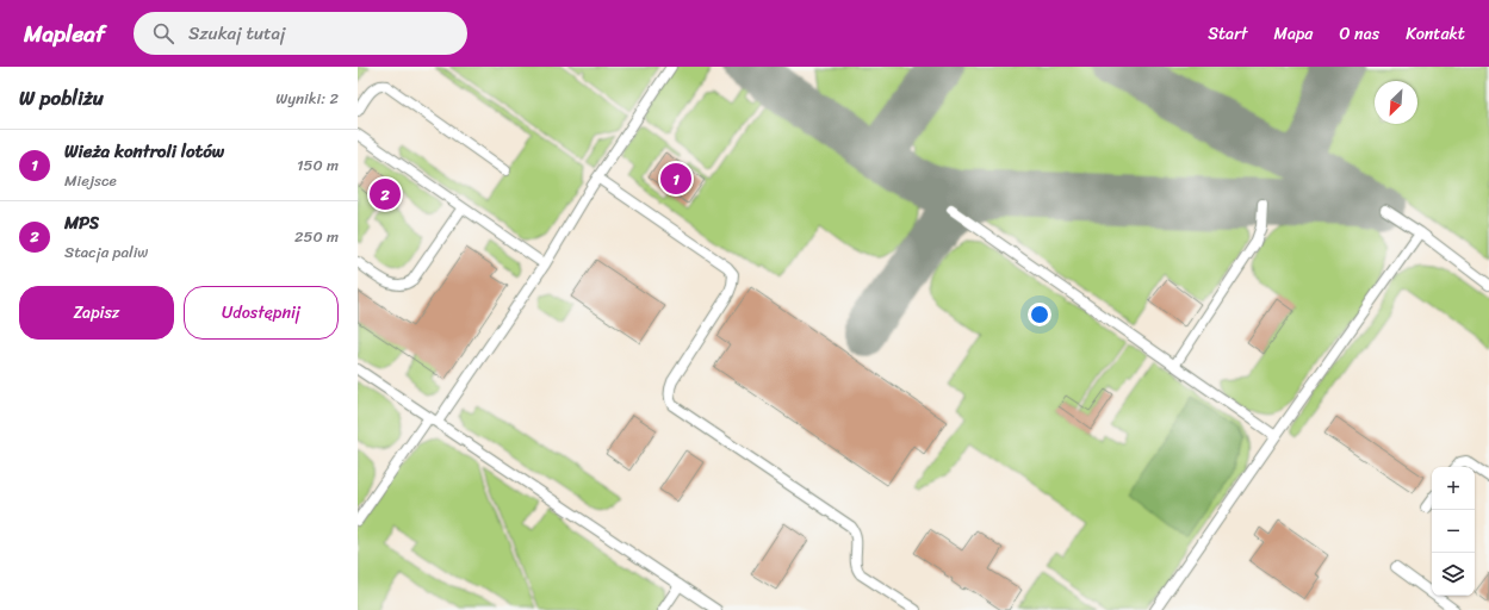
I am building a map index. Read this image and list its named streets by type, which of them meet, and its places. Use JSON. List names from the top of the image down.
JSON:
{
  "north": "bottom left",
  "page": {
    "header": "Mapleaf",
    "search": "Szukaj tutaj",
    "nav": [
      "Start",
      "Mapa",
      "O nas",
      "Kontakt"
    ],
    "heading": ["W pobliżu", "Wyniki: 2"],
    "list": [
      {
        "mark": "1",
        "name": "Wieża kontroli lotów",
        "note": "Miejsce",
        "value": "150 m"
      },
      {
        "mark": "2",
        "name": "MPS",
        "note": "Stacja paliw",
        "value": "250 m"
      }
    ],
    "pins": ["1", "2"],
    "buttons": ["Zapisz", "Udostępnij"],
    "map_buttons": ["+", "−"]
  }
}
